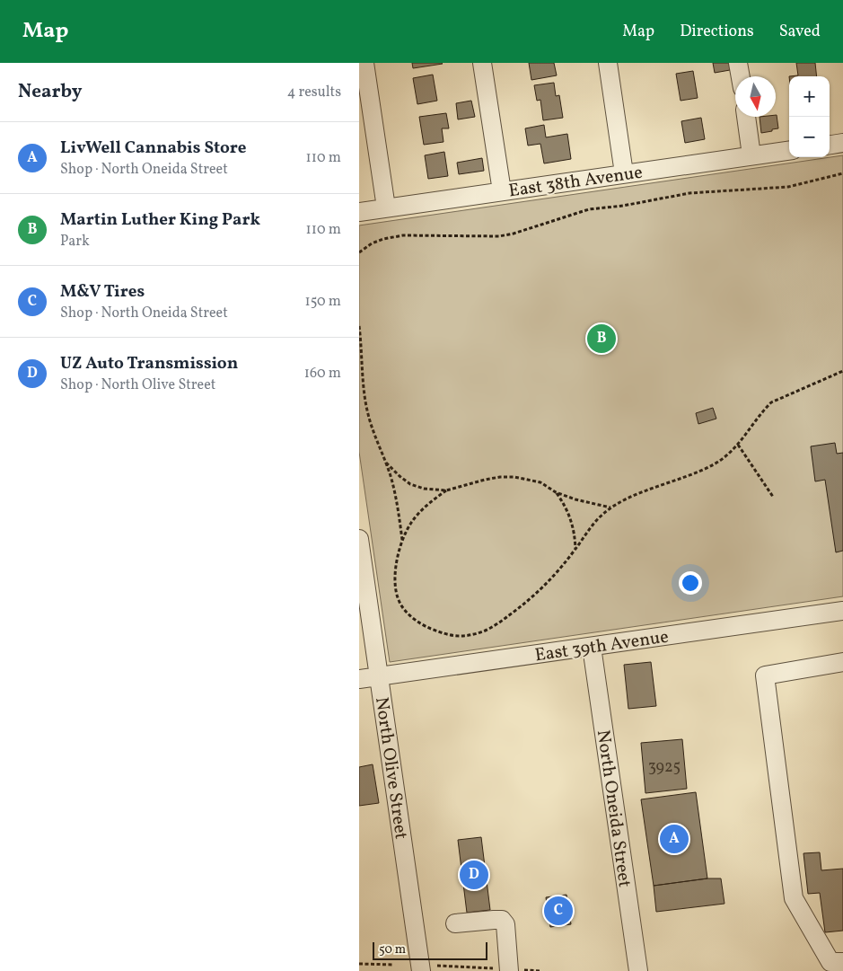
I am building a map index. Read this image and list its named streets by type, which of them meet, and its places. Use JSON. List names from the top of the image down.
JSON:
{
  "streets": {
    "street": [
      "East 38th Avenue",
      "East 39th Avenue",
      "North Olive Street",
      "North Oneida Street"
    ]
  },
  "crossings": [
    ["East 39th Avenue", "North Olive Street"],
    ["East 39th Avenue", "North Oneida Street"]
  ],
  "house_numbers": ["3925"],
  "scale_bar": "50 m",
  "north": "bottom",
  "page": {
    "header": "Map",
    "nav": ["Map", "Directions", "Saved"],
    "heading": ["Nearby", "4 results"],
    "map_buttons": ["+", "−"],
    "list": [
      {
        "mark": "A",
        "name": "LivWell Cannabis Store",
        "note": "Shop · North Oneida Street",
        "value": "110 m"
      },
      {
        "mark": "B",
        "name": "Martin Luther King Park",
        "note": "Park",
        "value": "110 m"
      },
      {
        "mark": "C",
        "name": "M&V Tires",
        "note": "Shop · North Oneida Street",
        "value": "150 m"
      },
      {
        "mark": "D",
        "name": "UZ Auto Transmission",
        "note": "Shop · North Olive Street",
        "value": "160 m"
      }
    ],
    "pins": [
      "B",
      "A",
      "D",
      "C"
    ],
    "scale": "50 m"
  }
}
